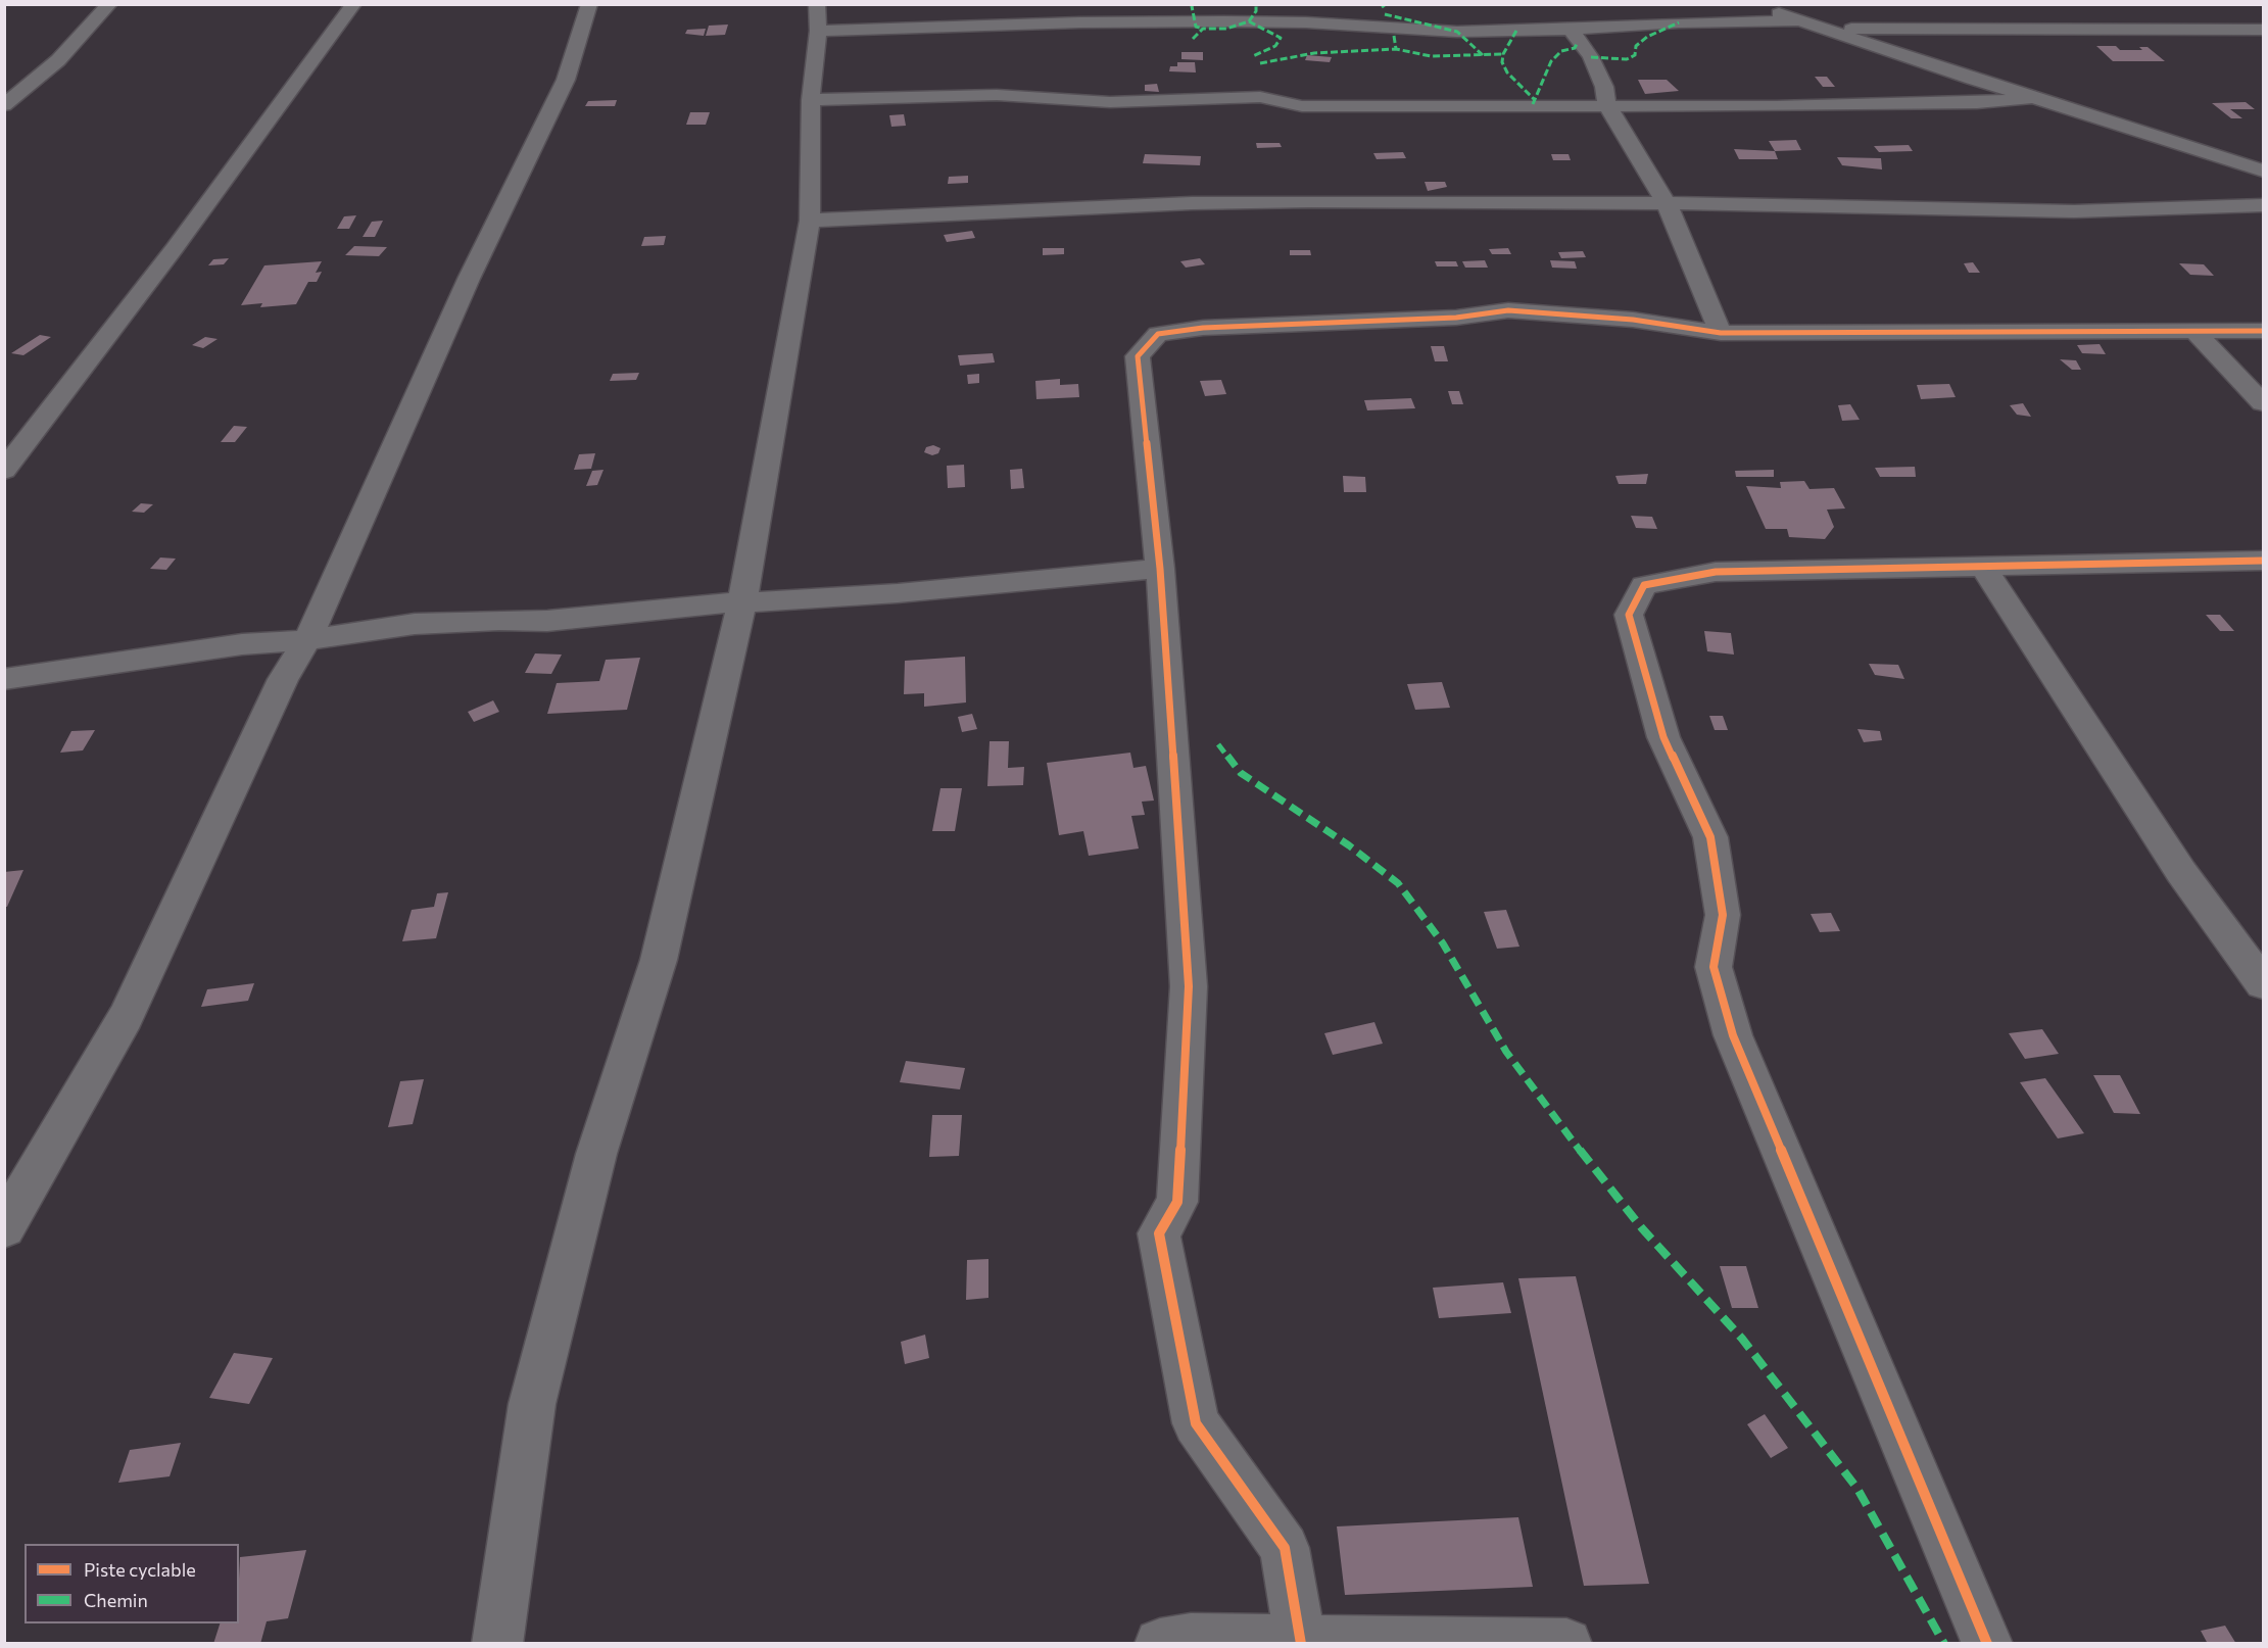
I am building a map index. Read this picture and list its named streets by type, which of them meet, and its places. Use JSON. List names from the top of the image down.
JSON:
{
  "legend": ["Piste cyclable", "Chemin"]
}
